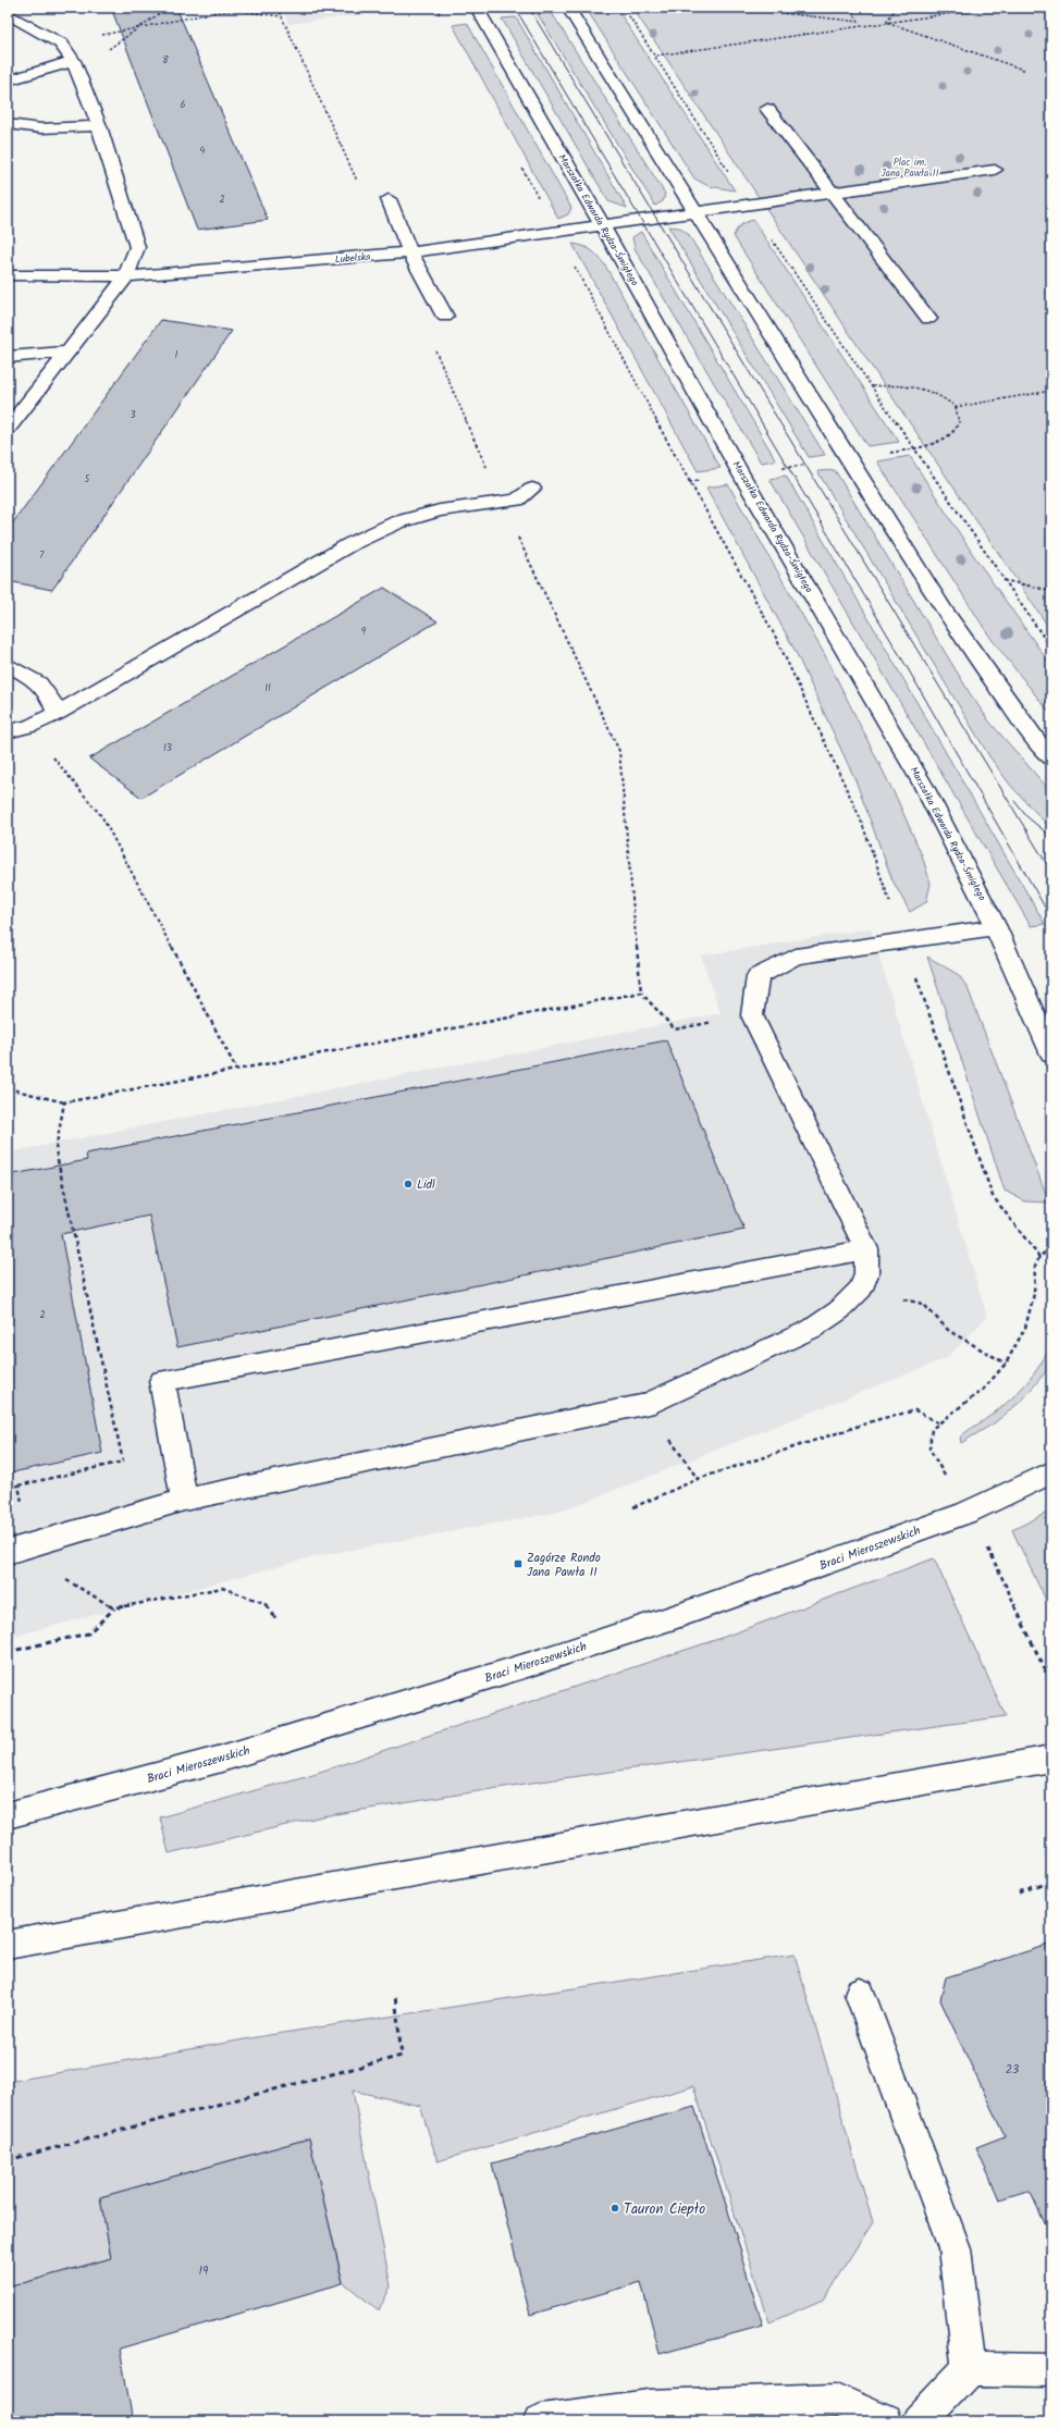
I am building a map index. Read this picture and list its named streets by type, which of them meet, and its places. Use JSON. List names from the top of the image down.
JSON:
{
  "streets": {
    "street": ["Marszałka Edwarda Rydza-Śmigłego", "Lubelska", "Braci Mieroszewskich"]
  },
  "crossings": [
    ["Marszałka Edwarda Rydza-Śmigłego", "Lubelska"]
  ],
  "parks": ["Plac im. Jana Pawła II"],
  "places": {
    "other": ["Lidl", "Tauron Ciepło"],
    "transit": ["Zagórze Rondo Jana Pawła II"]
  },
  "house_numbers": [
    "8",
    "6",
    "4",
    "2",
    "1",
    "3",
    "5",
    "7",
    "9",
    "11",
    "13",
    "2",
    "23",
    "19"
  ]
}
